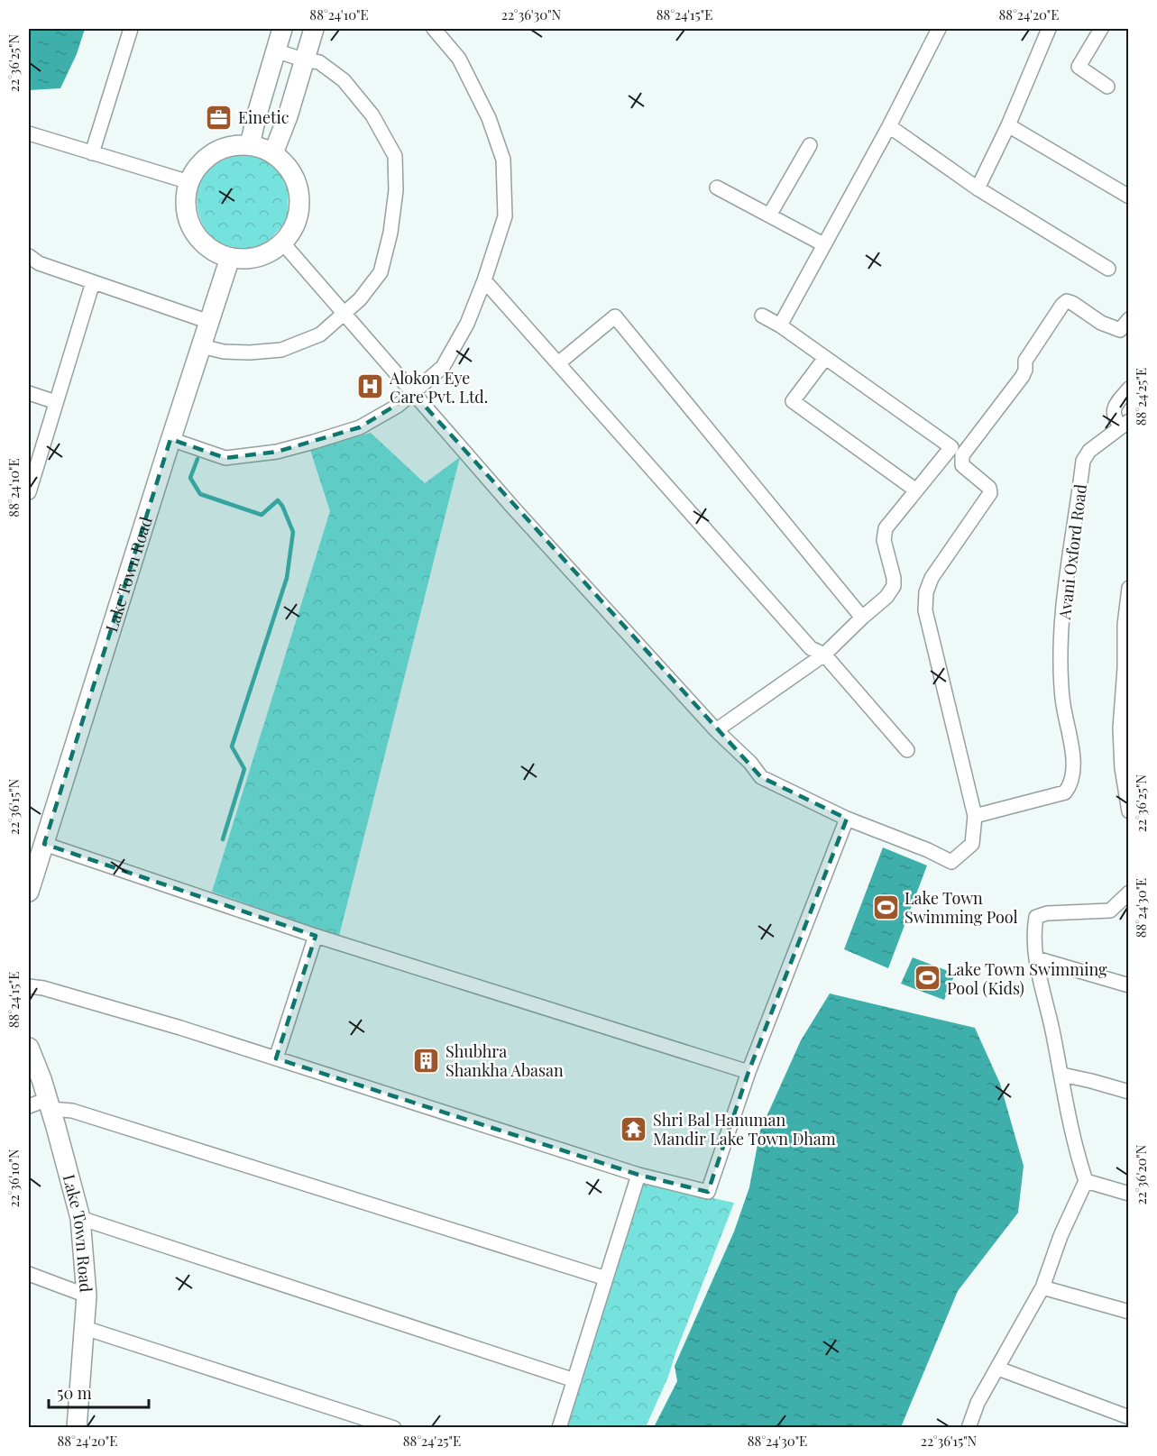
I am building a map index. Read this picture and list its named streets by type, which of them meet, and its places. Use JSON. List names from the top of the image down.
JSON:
{
  "streets": {
    "street": ["Avani Oxford Road", "Lake Town Road"]
  },
  "places": {
    "office": ["Einetic"],
    "hospital": ["Alokon Eye Care Pvt. Ltd."],
    "sports": ["Lake Town Swimming Pool", "Lake Town Swimming Pool (Kids)"],
    "building": ["Shubhra Shankha Abasan"],
    "temple": ["Shri Bal Hanuman Mandir Lake Town Dham"]
  },
  "scale_bar": "50 m",
  "coordinates": [
    "88°24'10\"E",
    "22°36'30\"N",
    "88°24'15\"E",
    "88°24'20\"E",
    "22°36'25\"N",
    "88°24'25\"E",
    "22°36'15\"N",
    "88°24'30\"E",
    "22°36'20\"N",
    "22°36'10\"N"
  ]
}
